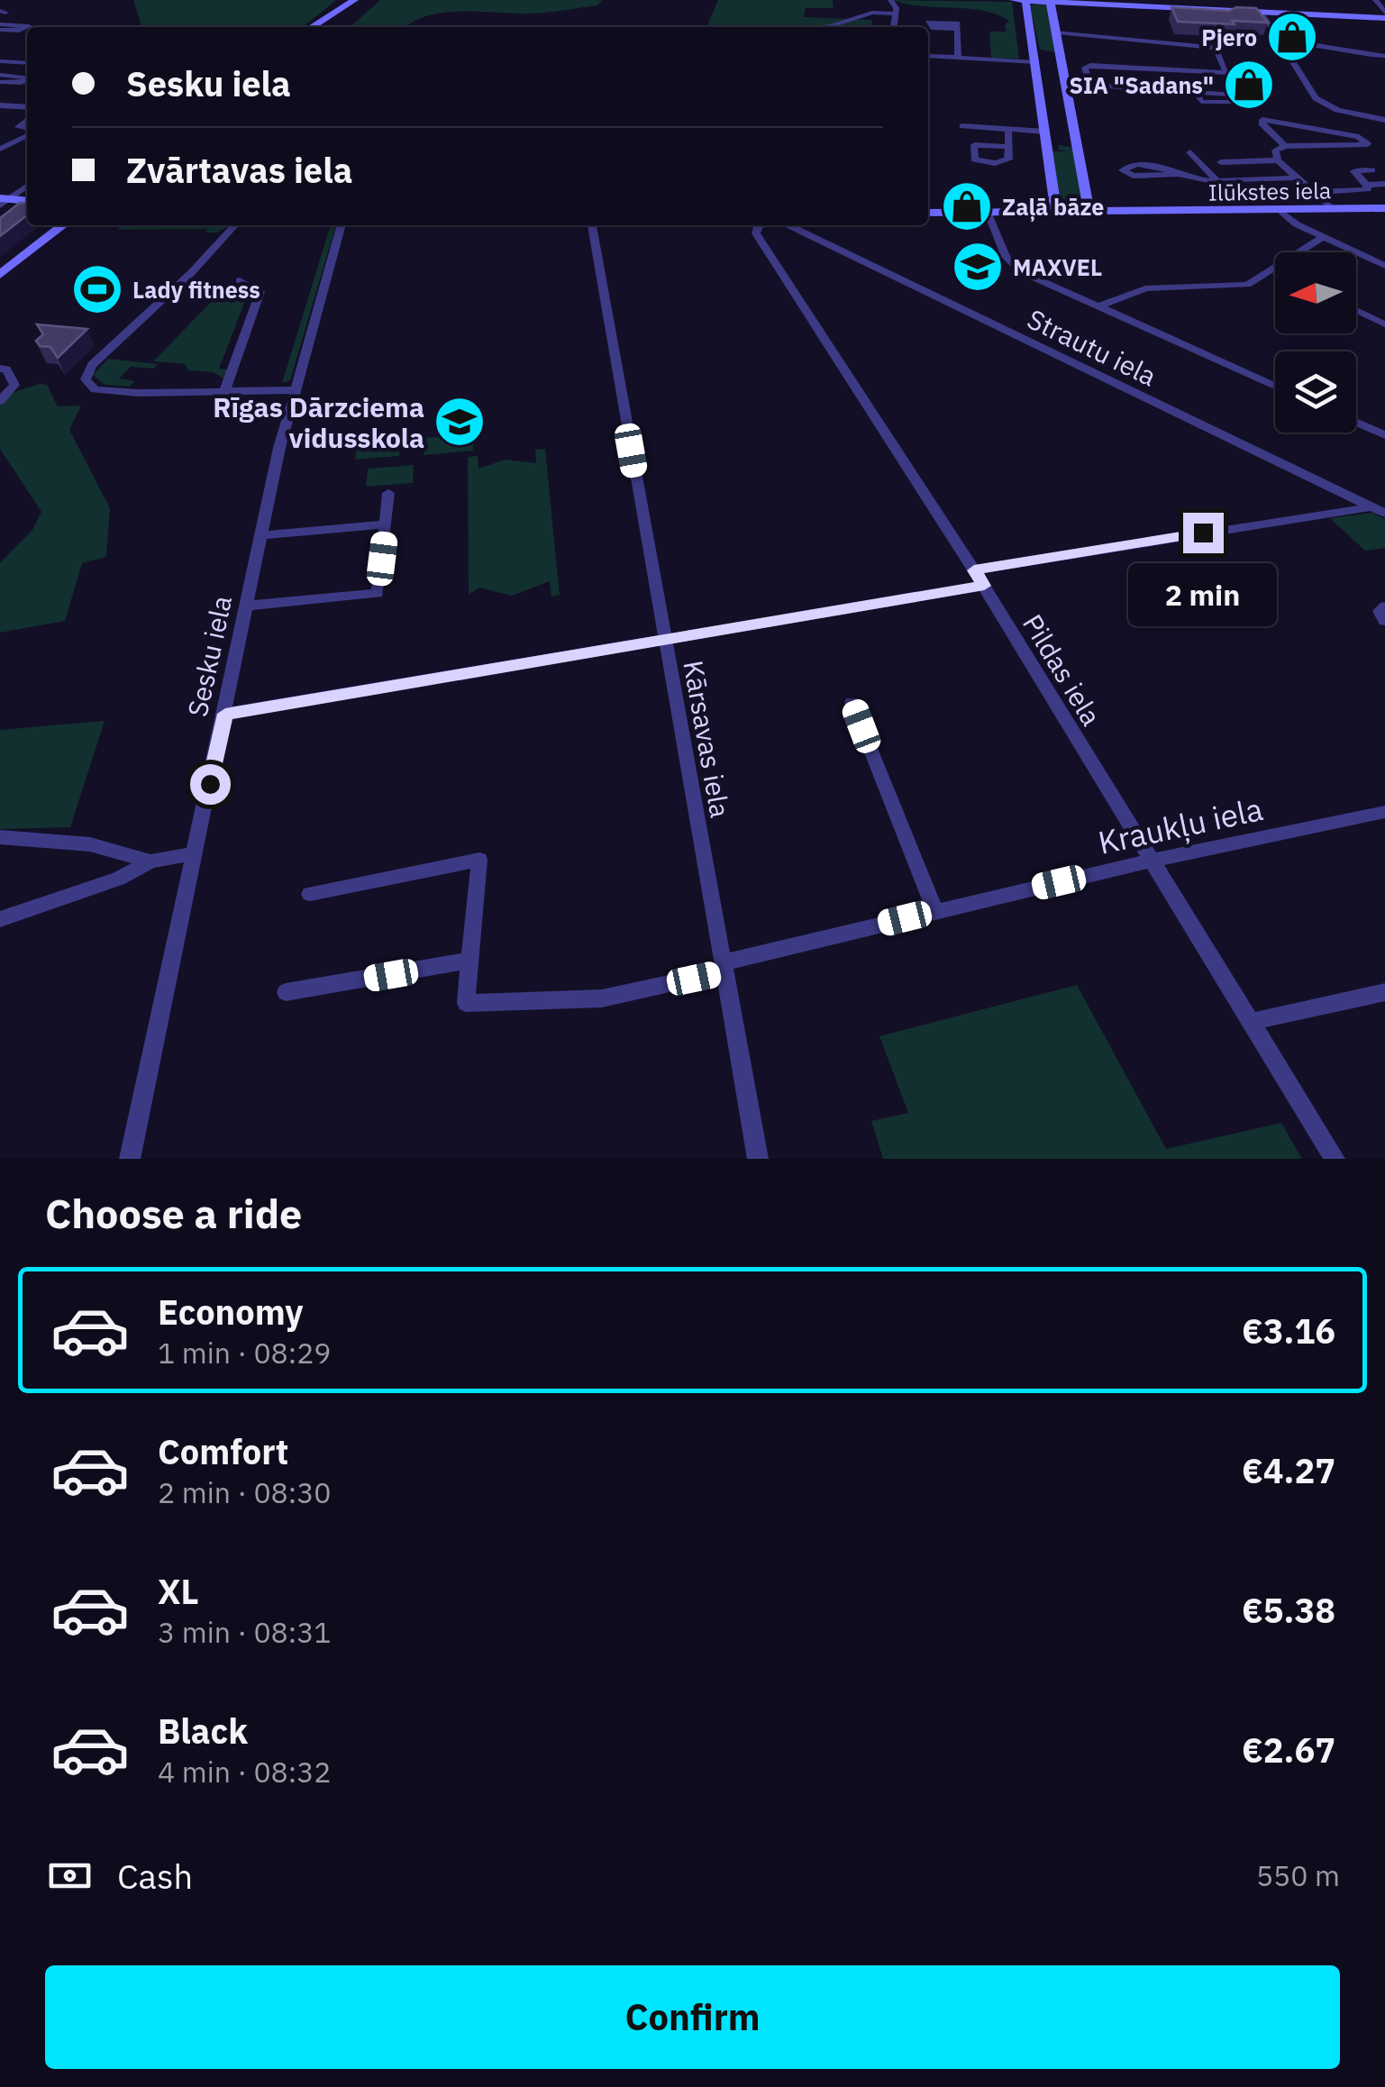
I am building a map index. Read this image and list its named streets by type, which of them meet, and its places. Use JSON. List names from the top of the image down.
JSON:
{
  "streets": {
    "street": [
      "Ilūkstes iela",
      "Strautu iela",
      "Sesku iela",
      "Pildas iela",
      "Kārsavas iela",
      "Kraukļu iela"
    ]
  },
  "crossings": [
    ["Pildas iela", "Kraukļu iela"],
    ["Kārsavas iela", "Kraukļu iela"]
  ],
  "places": {
    "shop": ["Pjero", "SIA \"Sadans\"", "Zaļā bāze"],
    "school or university": ["MAXVEL", "Rīgas Dārzciema vidusskola"],
    "sports": ["Lady fitness"]
  },
  "north": "left",
  "page": {
    "banner": ["Sesku iela", "Zvārtavas iela"],
    "bubble": "2 min",
    "heading": "Choose a ride",
    "list": [
      {
        "name": "Economy",
        "note": "1 min · 08:29",
        "value": "€3.16"
      },
      {
        "name": "Comfort",
        "note": "2 min · 08:30",
        "value": "€4.27"
      },
      {
        "name": "XL",
        "note": "3 min · 08:31",
        "value": "€5.38"
      },
      {
        "name": "Black",
        "note": "4 min · 08:32",
        "value": "€2.67"
      }
    ],
    "pay": ["Cash", "550 m"],
    "buttons": "Confirm"
  }
}
